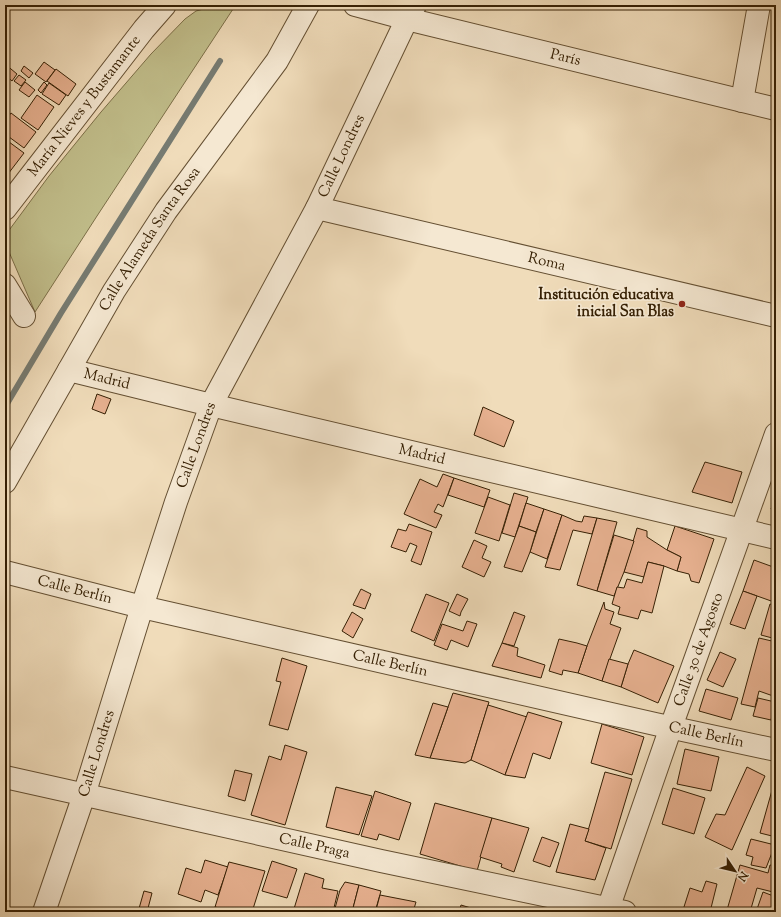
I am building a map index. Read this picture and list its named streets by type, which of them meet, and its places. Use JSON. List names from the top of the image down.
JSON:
{
  "streets": {
    "street": [
      "París",
      "María Nieves y Bustamante",
      "Calle Londres",
      "Calle Alameda Santa Rosa",
      "Roma",
      "Madrid",
      "Calle Berlín",
      "Calle 30 de Agosto",
      "Calle Praga"
    ]
  },
  "crossings": [
    ["París", "Calle Londres"],
    ["Calle Londres", "Roma"],
    ["Calle Londres", "Madrid"],
    ["Calle Londres", "Calle Berlín"],
    ["Calle Londres", "Calle Praga"],
    ["Calle Alameda Santa Rosa", "Madrid"],
    ["Madrid", "Calle 30 de Agosto"],
    ["Calle Berlín", "Calle 30 de Agosto"],
    ["Calle 30 de Agosto", "Calle Praga"]
  ],
  "places": ["Institución educativa inicial San Blas"],
  "north": "bottom right"
}
